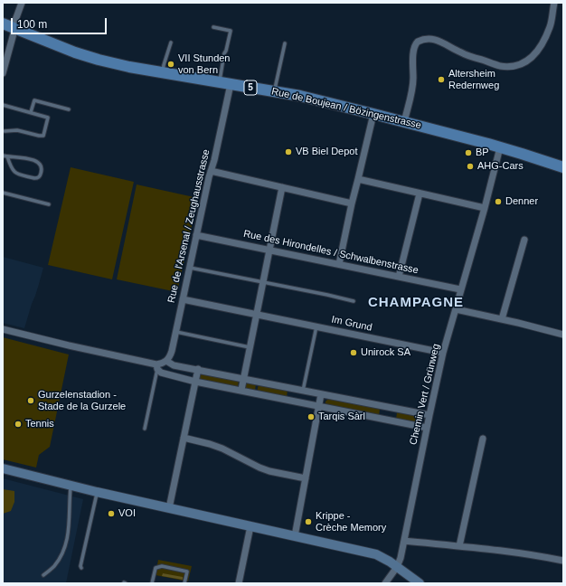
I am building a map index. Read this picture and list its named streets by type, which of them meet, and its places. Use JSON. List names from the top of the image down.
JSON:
{
  "streets": {
    "main road": ["5", "Rue de Boujean / Bözingenstrasse"],
    "street": [
      "Rue de l'Arsenal / Zeughausstrasse",
      "Rue des Hirondelles / Schwalbenstrasse",
      "Im Grund",
      "Chemin Vert / Grünweg"
    ]
  },
  "crossings": [
    ["Rue de Boujean / Bözingenstrasse", "Rue de l'Arsenal / Zeughausstrasse"],
    ["Rue de Boujean / Bözingenstrasse", "Chemin Vert / Grünweg"],
    ["Rue de l'Arsenal / Zeughausstrasse", "Rue des Hirondelles / Schwalbenstrasse"],
    ["Rue de l'Arsenal / Zeughausstrasse", "Im Grund"],
    ["Rue des Hirondelles / Schwalbenstrasse", "Chemin Vert / Grünweg"],
    ["Im Grund", "Chemin Vert / Grünweg"]
  ],
  "districts": ["CHAMPAGNE"],
  "places": [
    "VII Stunden von Bern",
    "Altersheim Redernweg",
    "VB Biel Depot",
    "BP",
    "AHG-Cars",
    "Denner",
    "Unirock SA",
    "Gurzelenstadion - Stade de la Gurzele",
    "Tarqis Sàrl",
    "Tennis",
    "VOI",
    "Krippe - Crèche Memory"
  ],
  "scale_bar": "100 m"
}
